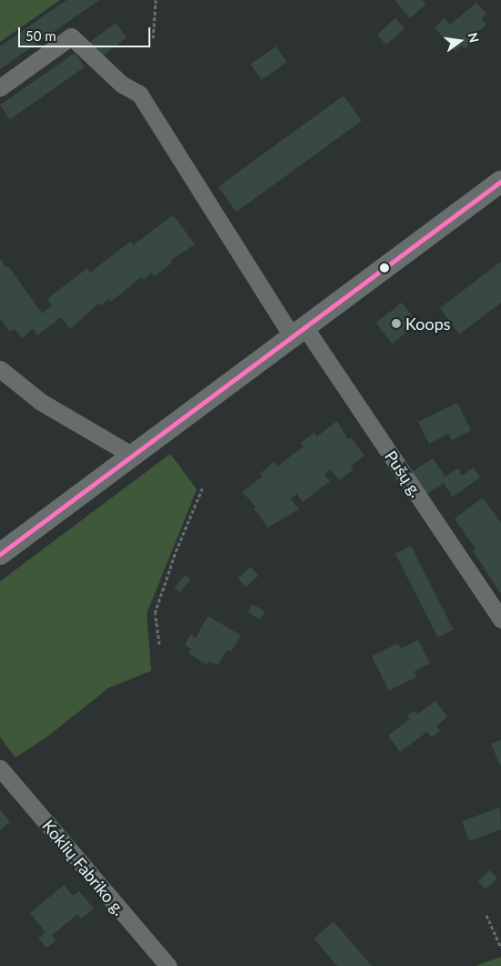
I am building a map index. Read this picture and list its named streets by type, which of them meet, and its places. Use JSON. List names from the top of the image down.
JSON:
{
  "streets": {
    "street": ["Pušų g.", "Koklių Fabriko g."]
  },
  "places": ["Koops"],
  "scale_bar": "50 m",
  "north": "right"
}
